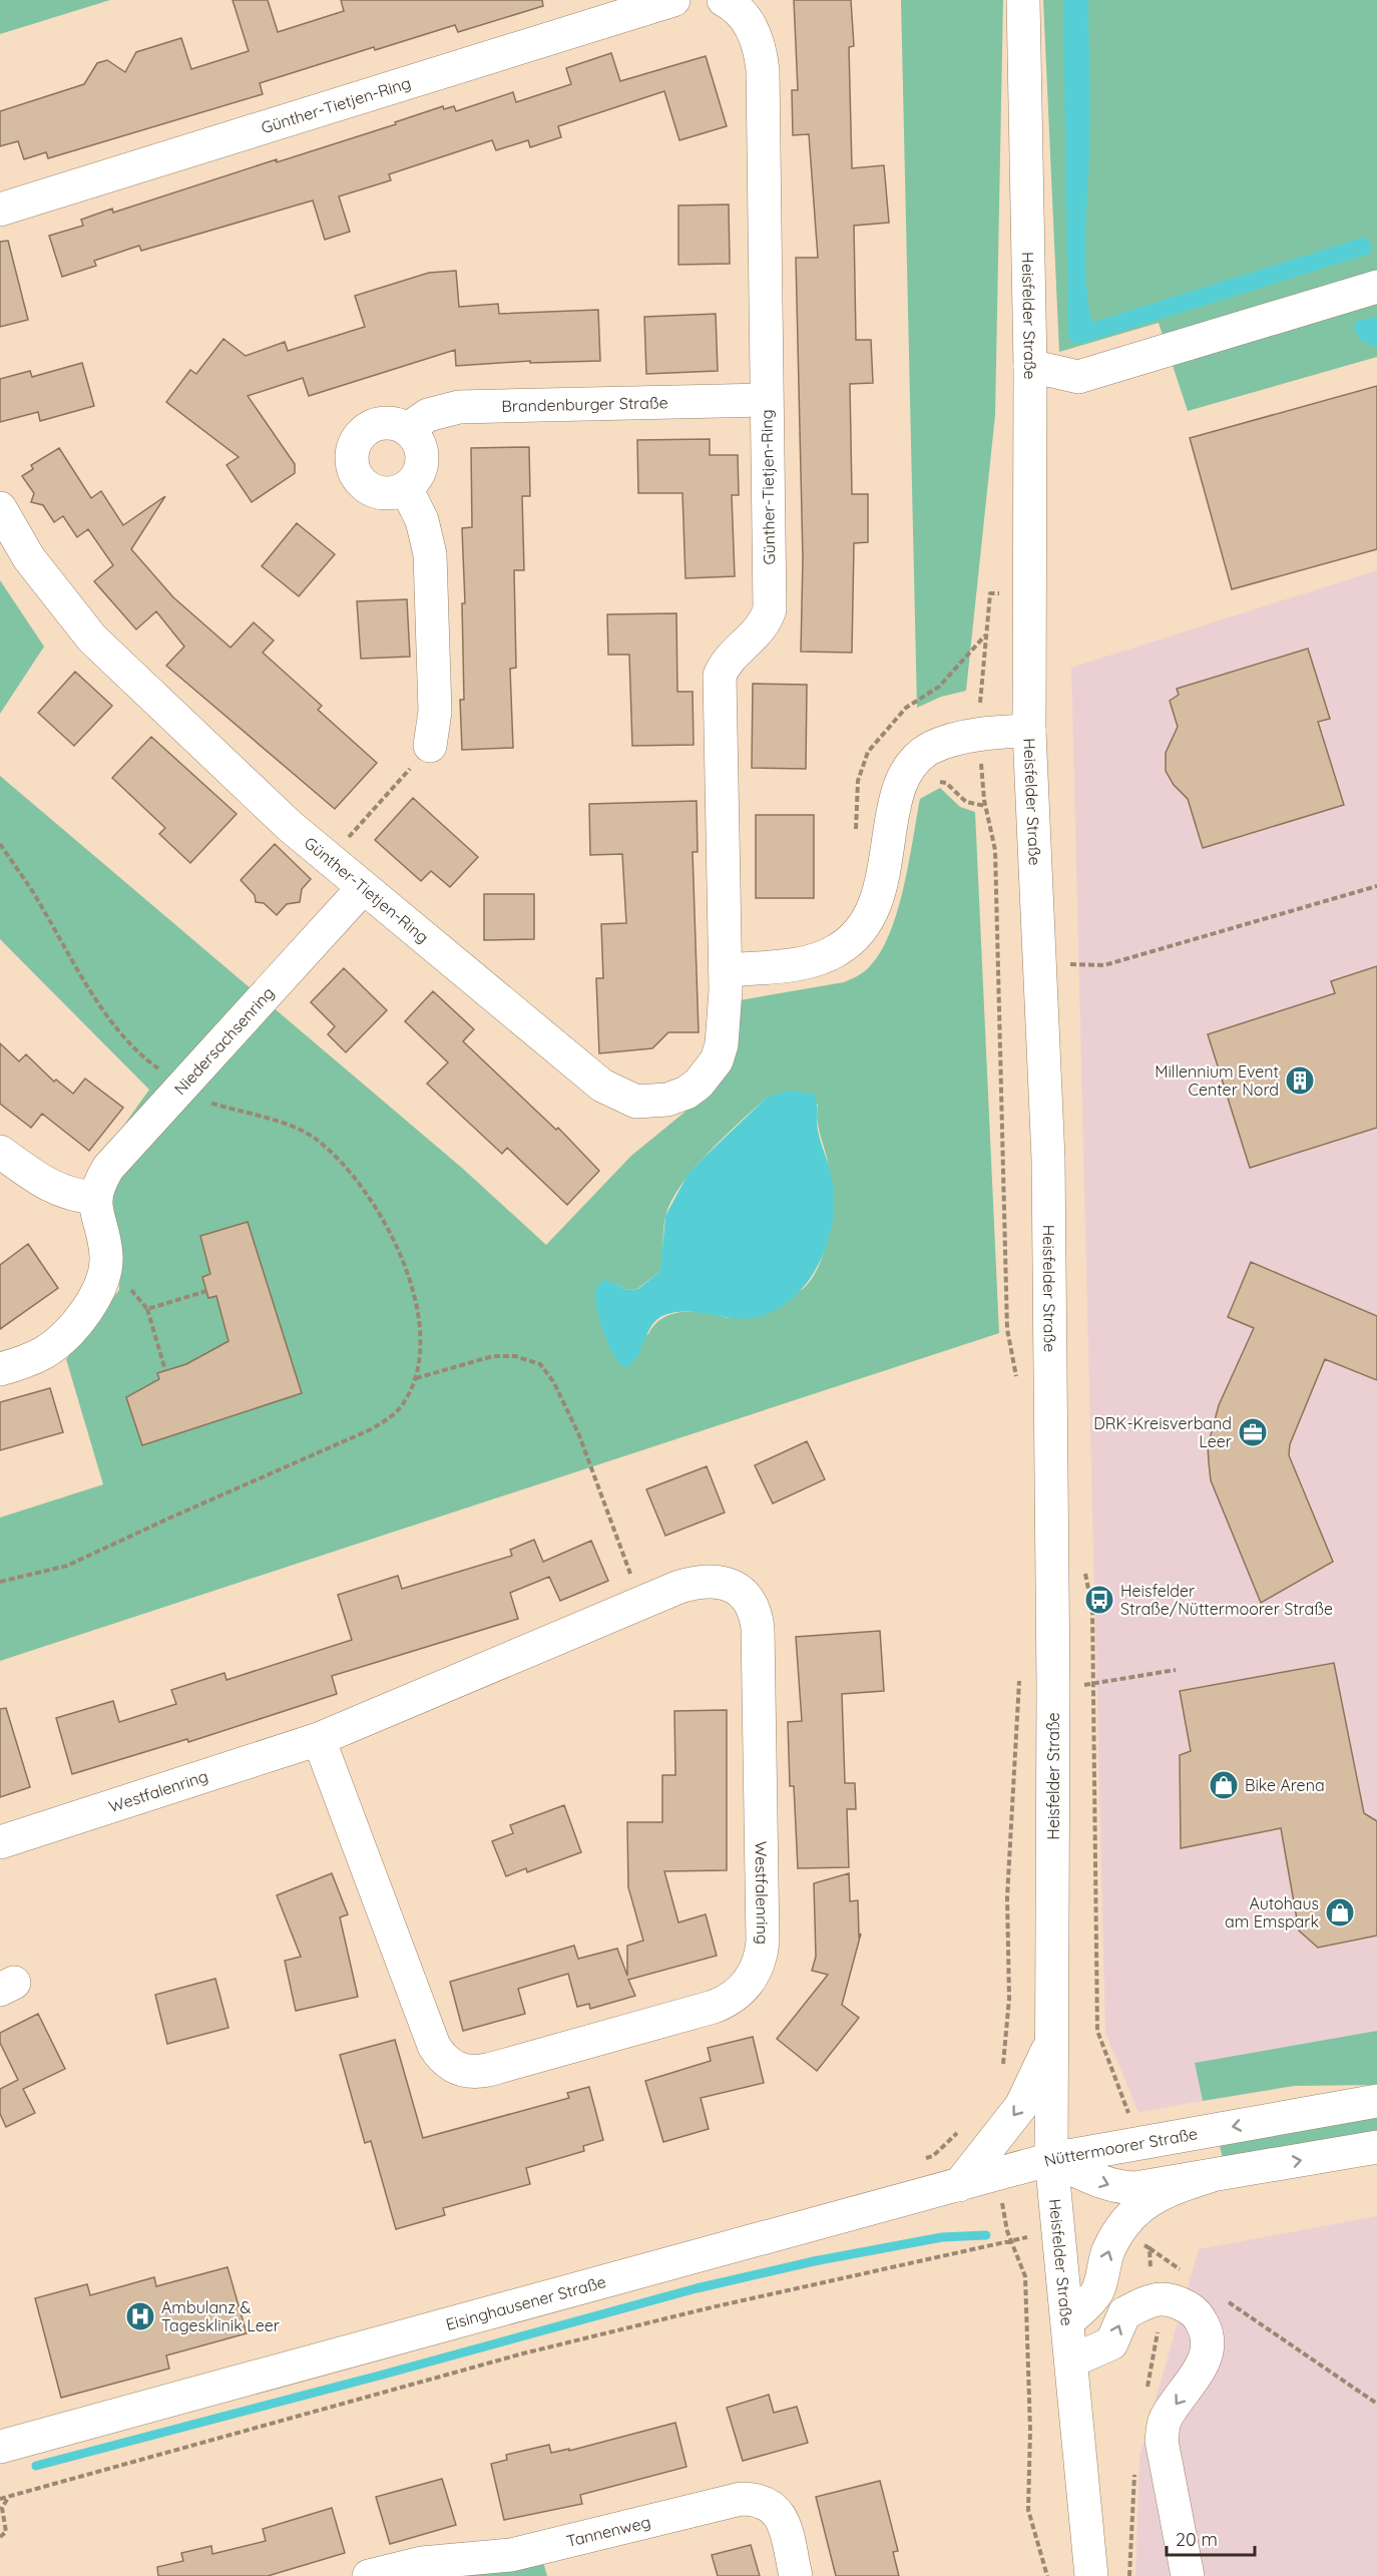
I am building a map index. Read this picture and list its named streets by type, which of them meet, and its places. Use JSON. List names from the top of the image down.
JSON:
{
  "streets": {
    "street": [
      "Günther-Tietjen-Ring",
      "Heisfelder Straße",
      "Brandenburger Straße",
      "Niedersachsenring",
      "Westfalenring",
      "Nüttermoorer Straße",
      "Eisinghausener Straße",
      "Tannenweg"
    ]
  },
  "crossings": [
    ["Günther-Tietjen-Ring", "Brandenburger Straße"],
    ["Günther-Tietjen-Ring", "Niedersachsenring"],
    ["Heisfelder Straße", "Nüttermoorer Straße"],
    ["Heisfelder Straße", "Eisinghausener Straße"],
    ["Nüttermoorer Straße", "Eisinghausener Straße"]
  ],
  "places": {
    "building": ["Millennium Event Center Nord"],
    "office": ["DRK-Kreisverband Leer"],
    "bus stop": ["Heisfelder Straße/Nüttermoorer Straße"],
    "shop": ["Bike Arena", "Autohaus am Emspark"],
    "hospital": ["Ambulanz & Tagesklinik Leer"]
  },
  "scale_bar": "20 m"
}
